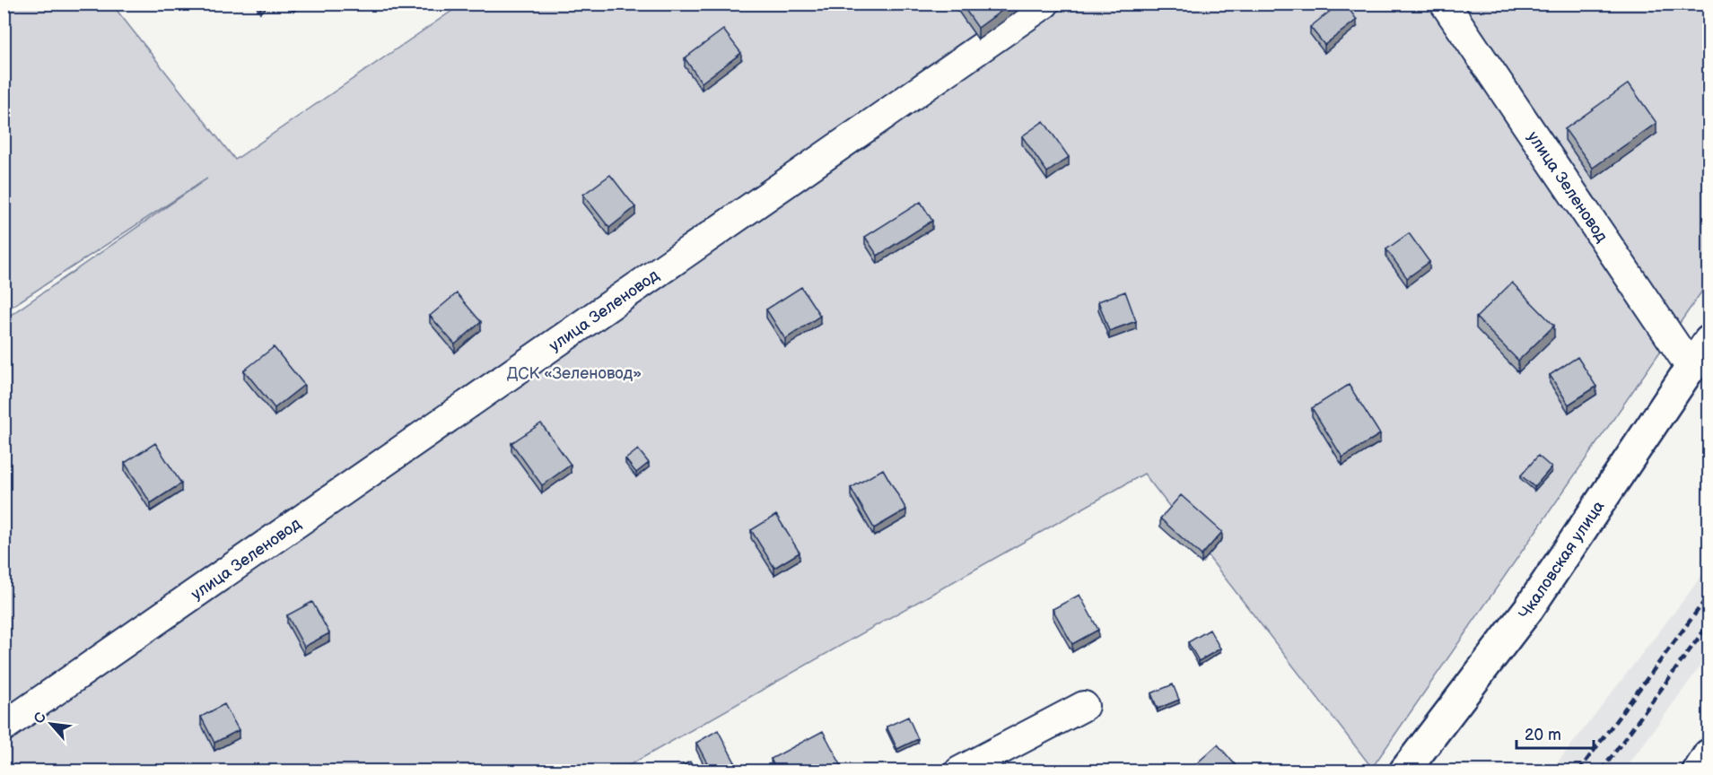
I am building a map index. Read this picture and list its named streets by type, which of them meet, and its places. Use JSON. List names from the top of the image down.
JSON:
{
  "streets": {
    "street": ["улица Зеленовод", "Чкаловская улица"]
  },
  "crossings": [
    ["улица Зеленовод", "Чкаловская улица"]
  ],
  "parks": ["ДСК «Зеленовод»"],
  "scale_bar": "20 m",
  "north": "top left"
}
